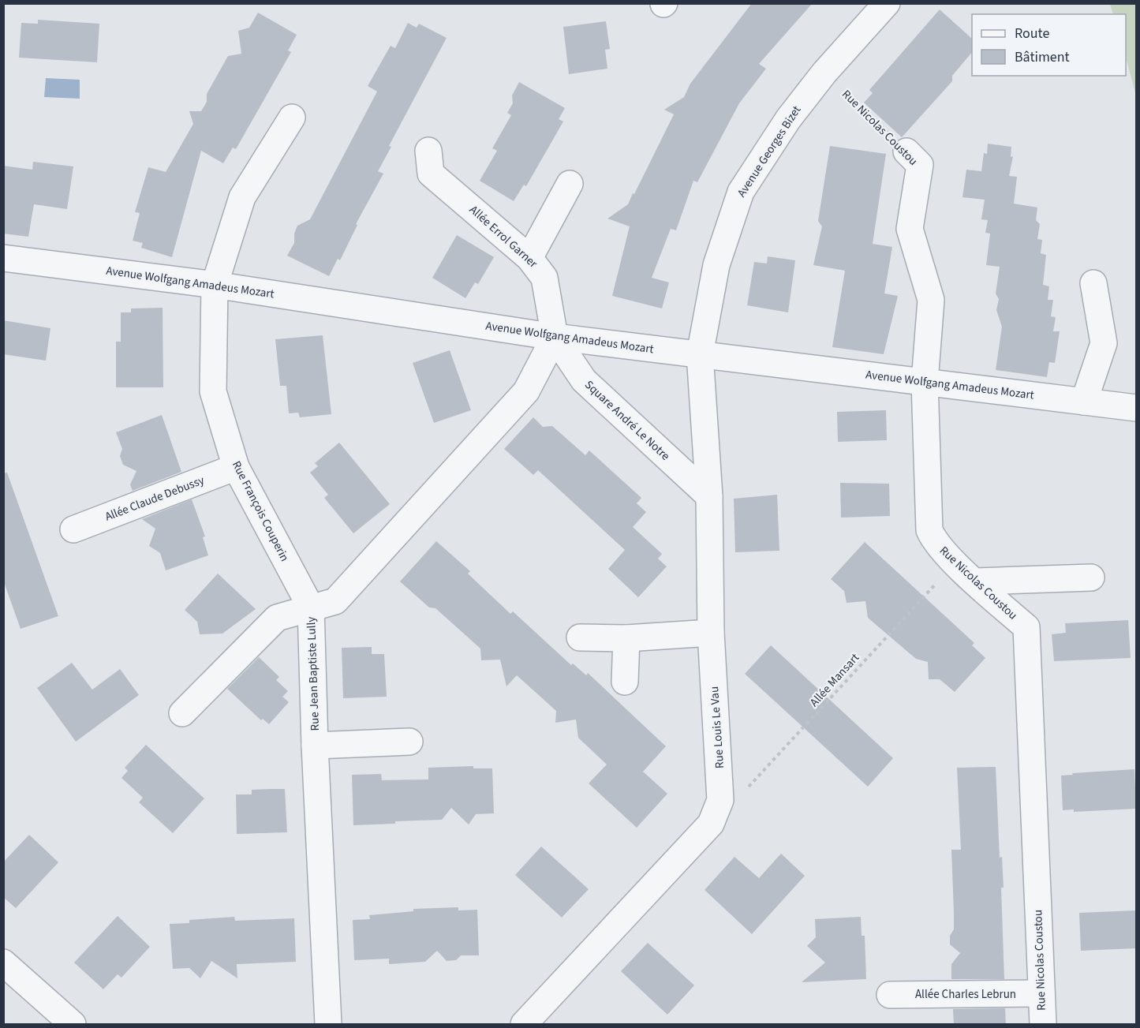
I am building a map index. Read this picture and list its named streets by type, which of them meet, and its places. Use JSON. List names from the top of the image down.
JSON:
{
  "streets": {
    "street": [
      "Rue Nicolas Coustou",
      "Avenue Georges Bizet",
      "Allée Errol Garner",
      "Avenue Wolfgang Amadeus Mozart",
      "Square André Le Notre",
      "Allée Claude Debussy",
      "Rue François Couperin",
      "Rue Jean Baptiste Lully",
      "Rue Louis Le Vau",
      "Allée Charles Lebrun"
    ],
    "path": ["Allée Mansart"]
  },
  "crossings": [
    ["Rue Nicolas Coustou", "Avenue Georges Bizet"],
    ["Rue Nicolas Coustou", "Avenue Wolfgang Amadeus Mozart"],
    ["Rue Nicolas Coustou", "Allée Mansart"],
    ["Rue Nicolas Coustou", "Allée Charles Lebrun"],
    ["Avenue Georges Bizet", "Avenue Wolfgang Amadeus Mozart"],
    ["Avenue Georges Bizet", "Rue Louis Le Vau"],
    ["Allée Errol Garner", "Avenue Wolfgang Amadeus Mozart"],
    ["Allée Errol Garner", "Square André Le Notre"],
    ["Allée Errol Garner", "Rue Jean Baptiste Lully"],
    ["Avenue Wolfgang Amadeus Mozart", "Square André Le Notre"],
    ["Avenue Wolfgang Amadeus Mozart", "Rue François Couperin"],
    ["Avenue Wolfgang Amadeus Mozart", "Rue Jean Baptiste Lully"],
    ["Avenue Wolfgang Amadeus Mozart", "Rue Louis Le Vau"],
    ["Square André Le Notre", "Rue Jean Baptiste Lully"],
    ["Square André Le Notre", "Rue Louis Le Vau"],
    ["Allée Claude Debussy", "Rue François Couperin"],
    ["Rue François Couperin", "Rue Jean Baptiste Lully"],
    ["Allée Mansart", "Rue Louis Le Vau"]
  ],
  "legend": ["Route", "Bâtiment"]
}
